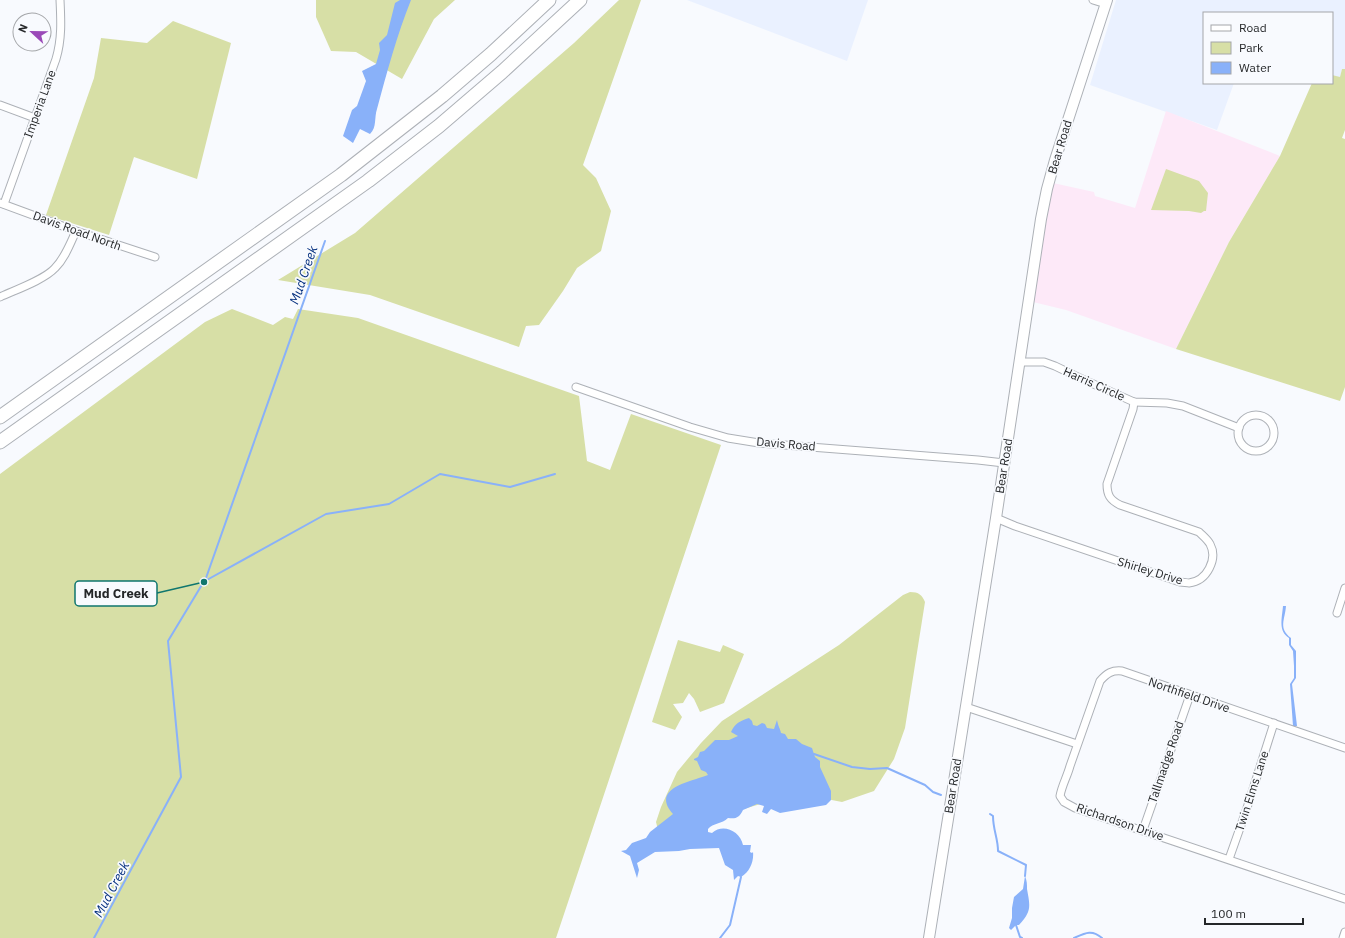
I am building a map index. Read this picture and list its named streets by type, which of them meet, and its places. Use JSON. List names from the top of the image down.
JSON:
{
  "streets": {
    "main road": ["Bear Road"],
    "street": [
      "Imperia Lane",
      "Davis Road North",
      "Harris Circle",
      "Davis Road",
      "Shirley Drive",
      "Northfield Drive",
      "Tallmadge Road",
      "Twin Elms Lane",
      "Richardson Drive"
    ]
  },
  "crossings": [
    ["Imperia Lane", "Davis Road North"],
    ["Bear Road", "Harris Circle"],
    ["Bear Road", "Davis Road"],
    ["Bear Road", "Shirley Drive"],
    ["Harris Circle", "Shirley Drive"],
    ["Northfield Drive", "Tallmadge Road"],
    ["Northfield Drive", "Twin Elms Lane"],
    ["Northfield Drive", "Richardson Drive"],
    ["Tallmadge Road", "Richardson Drive"],
    ["Twin Elms Lane", "Richardson Drive"]
  ],
  "water": ["Mud Creek"],
  "places": ["Mud Creek"],
  "legend": ["Road", "Park", "Water"],
  "scale_bar": "100 m",
  "north": "left"
}
